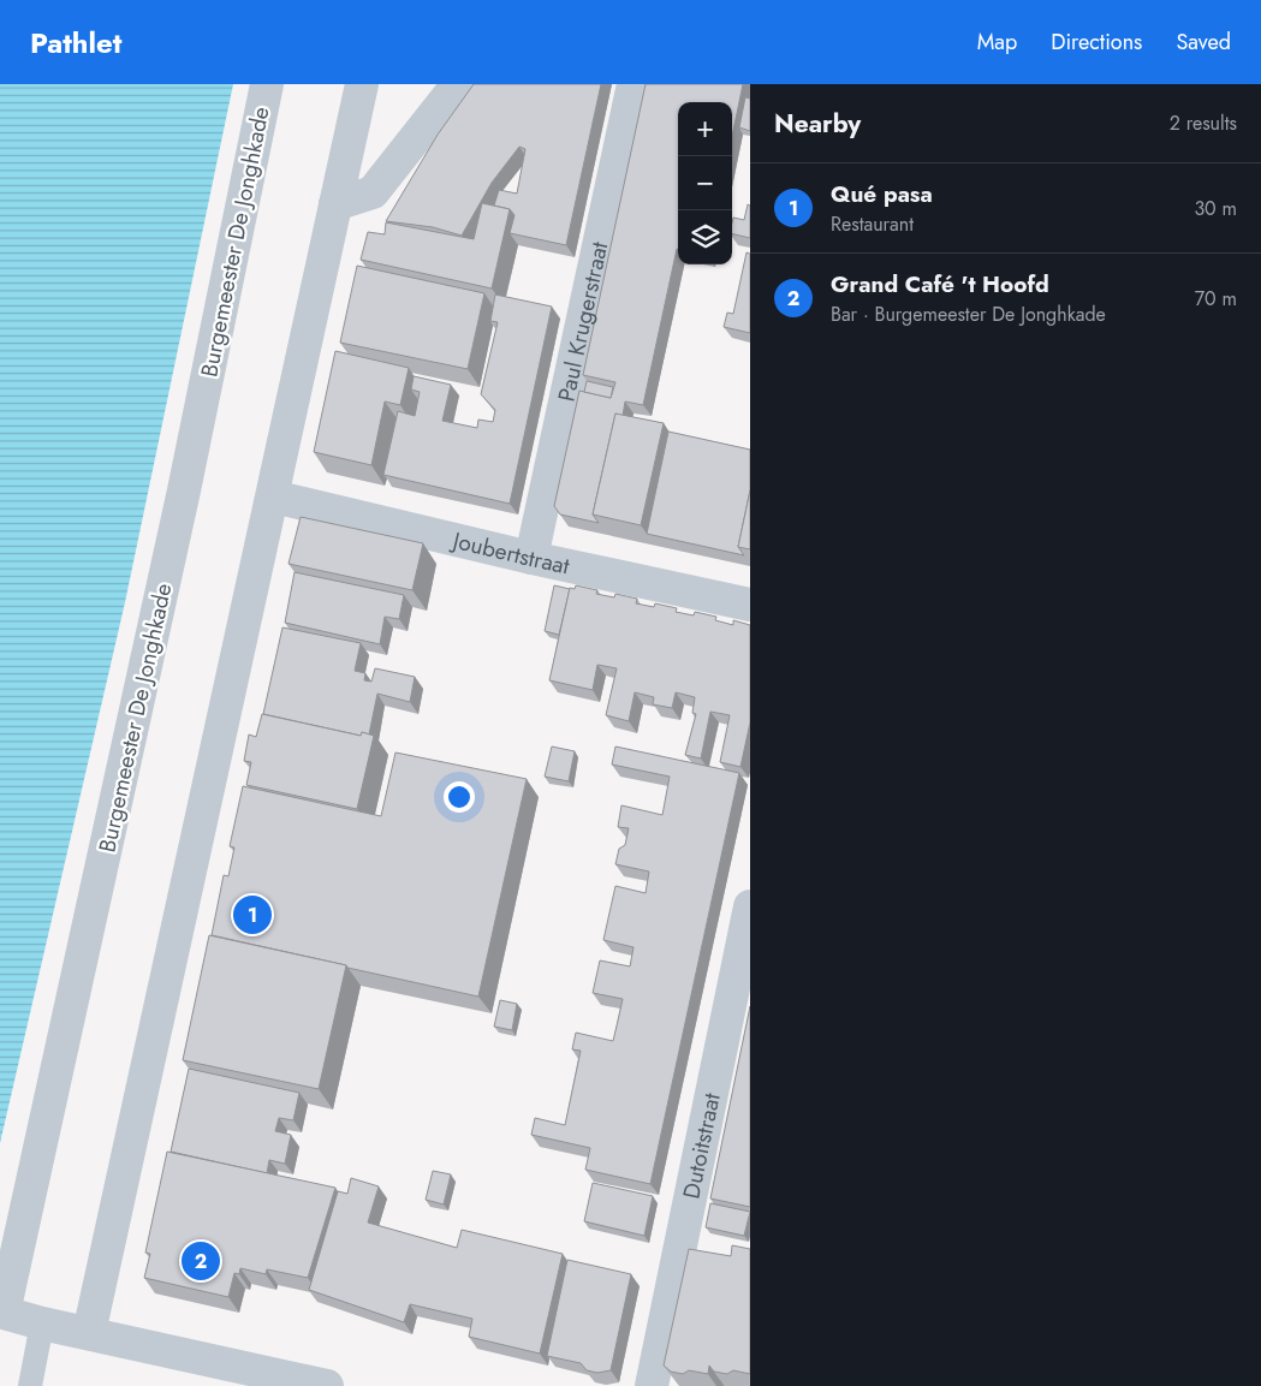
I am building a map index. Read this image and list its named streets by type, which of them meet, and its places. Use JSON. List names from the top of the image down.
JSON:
{
  "streets": {
    "street": [
      "Burgemeester De Jonghkade",
      "Paul Krugerstraat",
      "Joubertstraat",
      "Dutoitstraat"
    ]
  },
  "crossings": [
    ["Paul Krugerstraat", "Joubertstraat"]
  ],
  "page": {
    "header": "Pathlet",
    "nav": ["Map", "Directions", "Saved"],
    "heading": ["Nearby", "2 results"],
    "map_buttons": ["+", "−"],
    "list": [
      {
        "mark": "1",
        "name": "Qué pasa",
        "note": "Restaurant",
        "value": "30 m"
      },
      {
        "mark": "2",
        "name": "Grand Café 't Hoofd",
        "note": "Bar · Burgemeester De Jonghkade",
        "value": "70 m"
      }
    ],
    "pins": ["1", "2"]
  }
}
